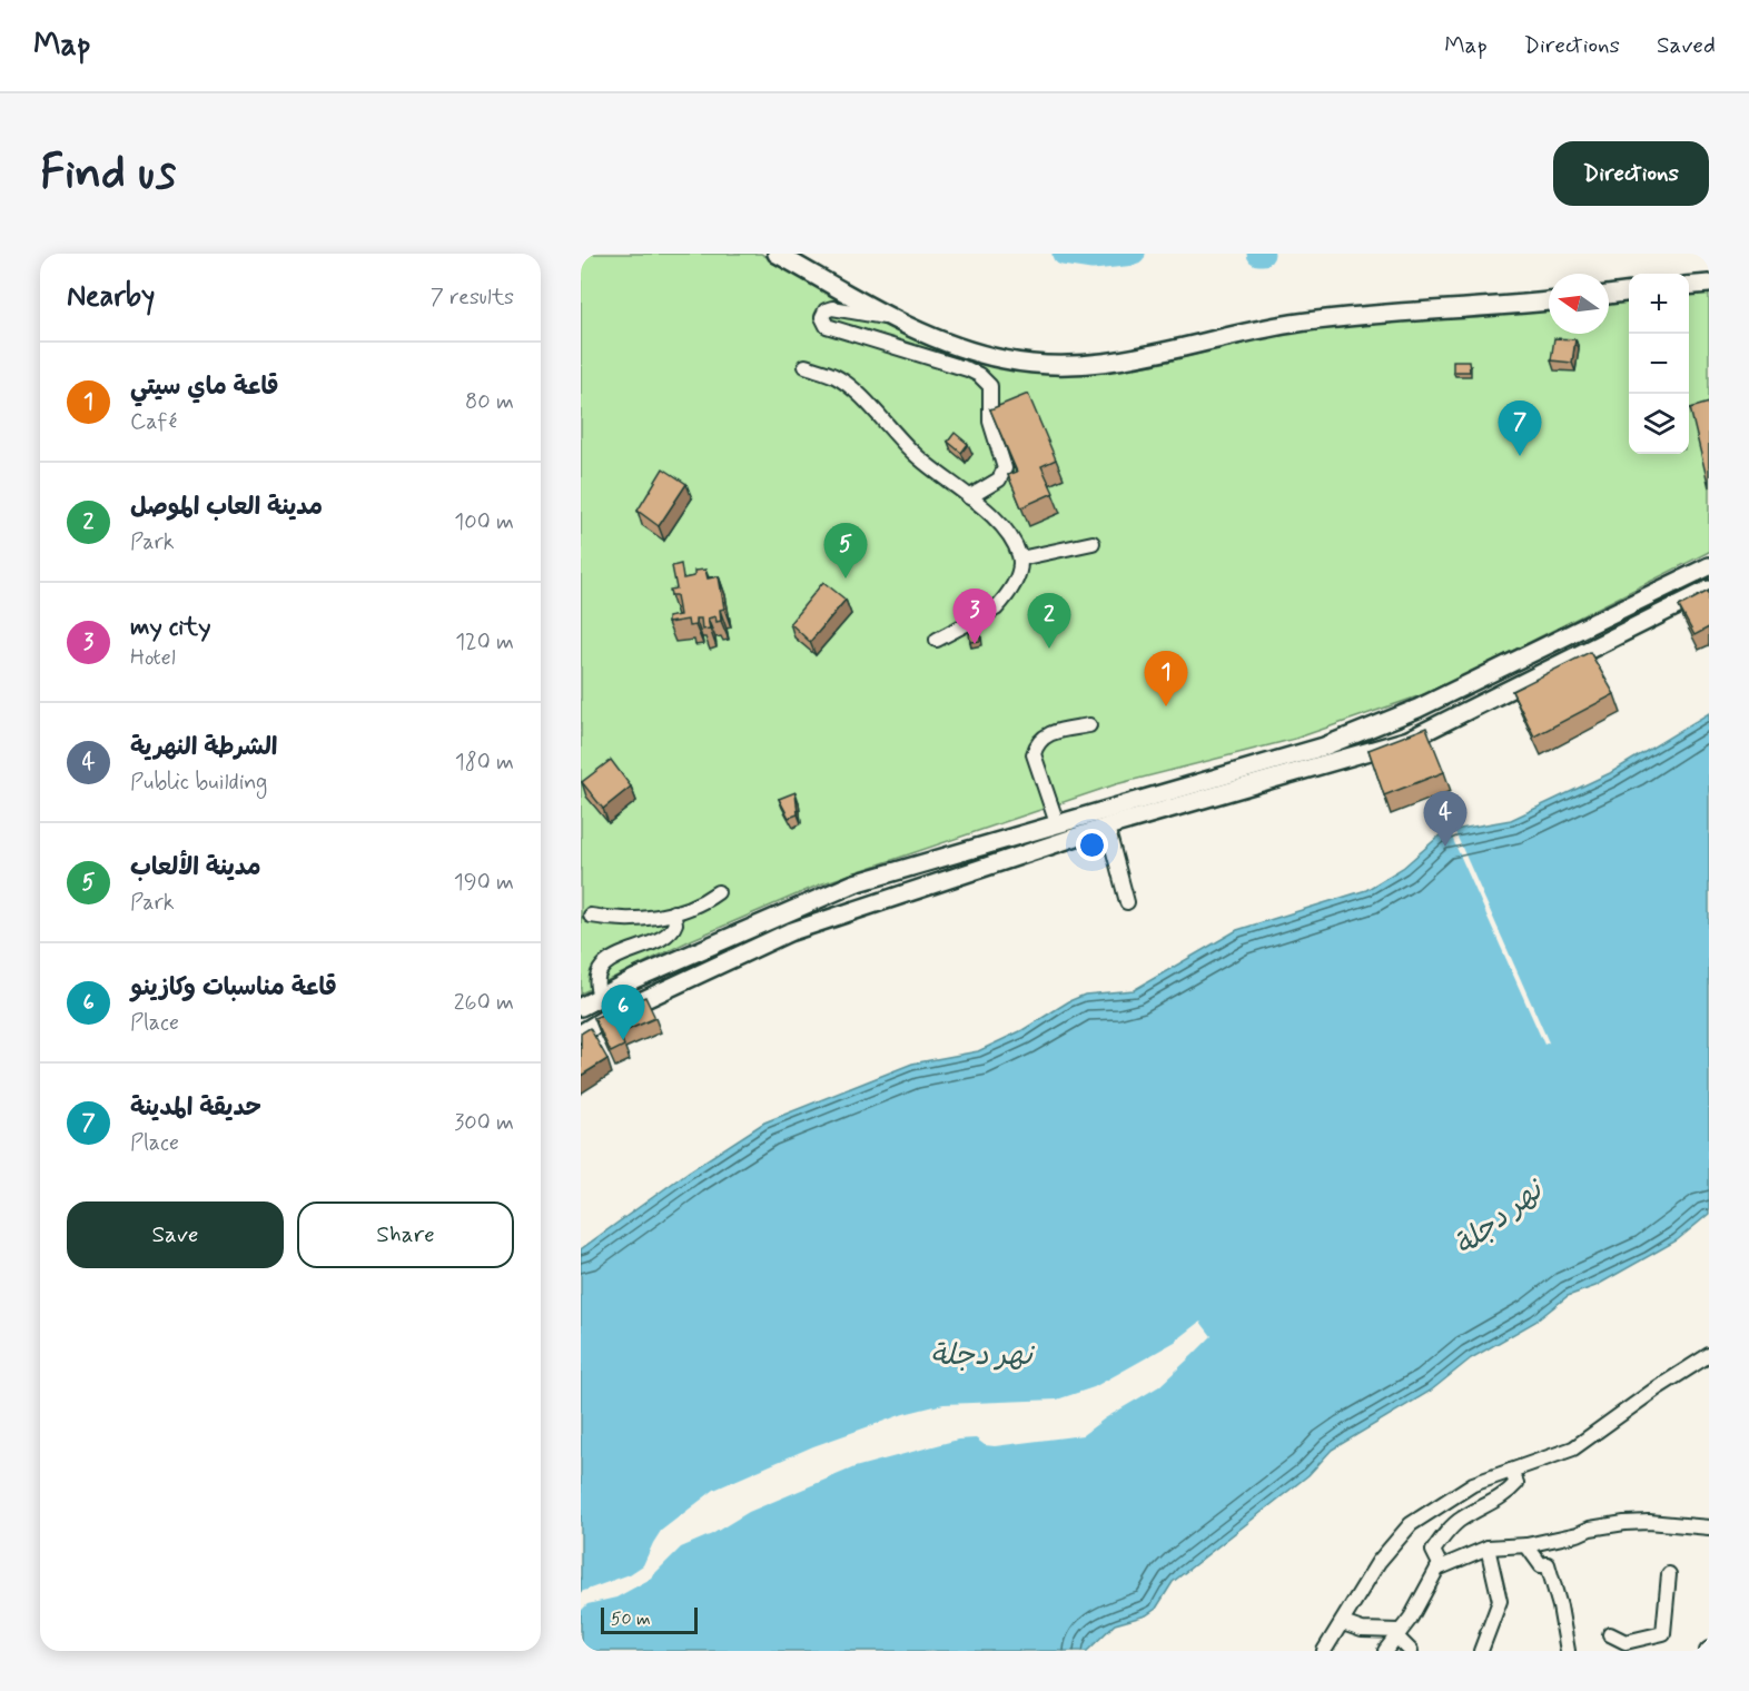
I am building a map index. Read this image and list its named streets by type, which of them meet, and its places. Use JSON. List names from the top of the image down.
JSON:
{
  "water": ["نهر دجلة"],
  "scale_bar": "50 m",
  "north": "left",
  "page": {
    "header": "Map",
    "nav": ["Map", "Directions", "Saved"],
    "buttons": [
      "Directions",
      ["Save", "Share"]
    ],
    "title": "Find us",
    "heading": ["Nearby", "7 results"],
    "map_buttons": ["+", "−"],
    "list": [
      {
        "mark": "1",
        "name": "قاعة ماي سيتي",
        "note": "Café",
        "value": "80 m"
      },
      {
        "mark": "2",
        "name": "مدينة العاب الموصل",
        "note": "Park",
        "value": "100 m"
      },
      {
        "mark": "3",
        "name": "my city",
        "note": "Hotel",
        "value": "120 m"
      },
      {
        "mark": "4",
        "name": "الشرطة النهرية",
        "note": "Public building",
        "value": "180 m"
      },
      {
        "mark": "5",
        "name": "مدينة الألعاب",
        "note": "Park",
        "value": "190 m"
      },
      {
        "mark": "6",
        "name": "قاعة مناسبات وكازينو",
        "note": "Place",
        "value": "260 m"
      },
      {
        "mark": "7",
        "name": "حديقة المدينة",
        "note": "Place",
        "value": "300 m"
      }
    ],
    "pins": [
      "7",
      "5",
      "3",
      "2",
      "1",
      "4",
      "6"
    ],
    "scale": "50 m"
  }
}
